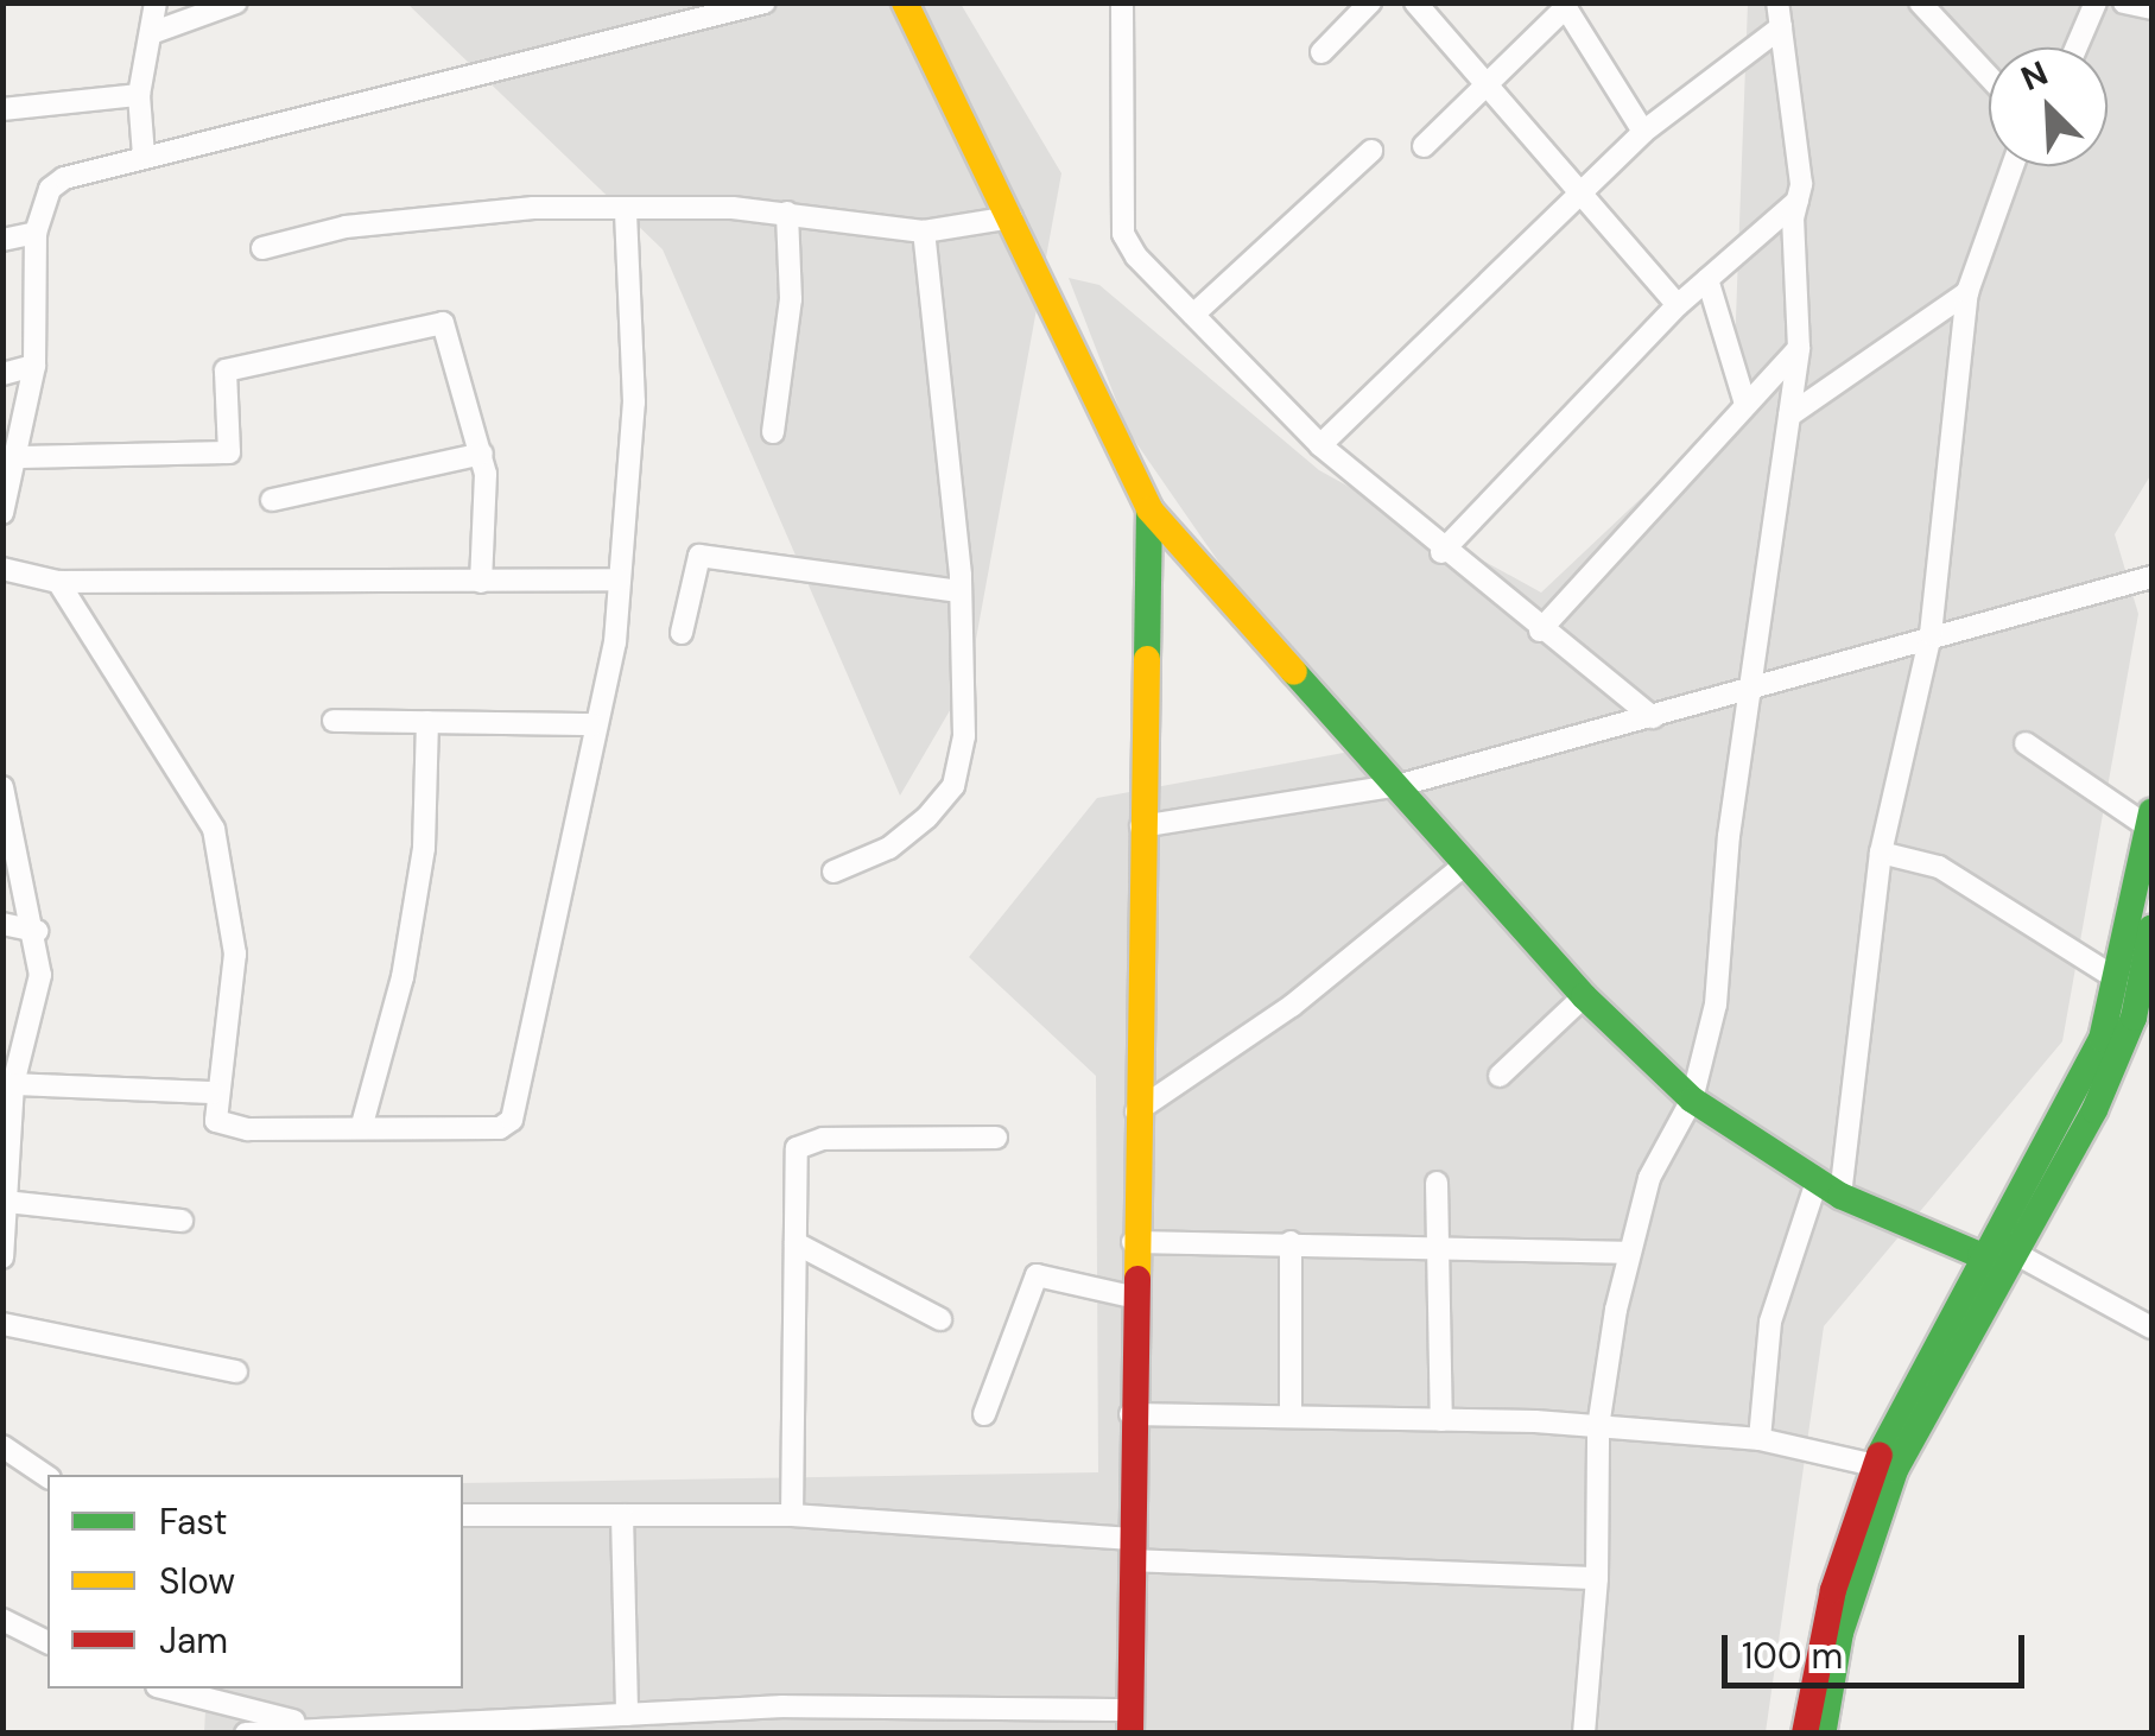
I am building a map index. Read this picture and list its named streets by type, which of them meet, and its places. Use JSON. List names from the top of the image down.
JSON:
{
  "legend": ["Fast", "Slow", "Jam"],
  "scale_bar": "100 m",
  "north": "top left"
}
